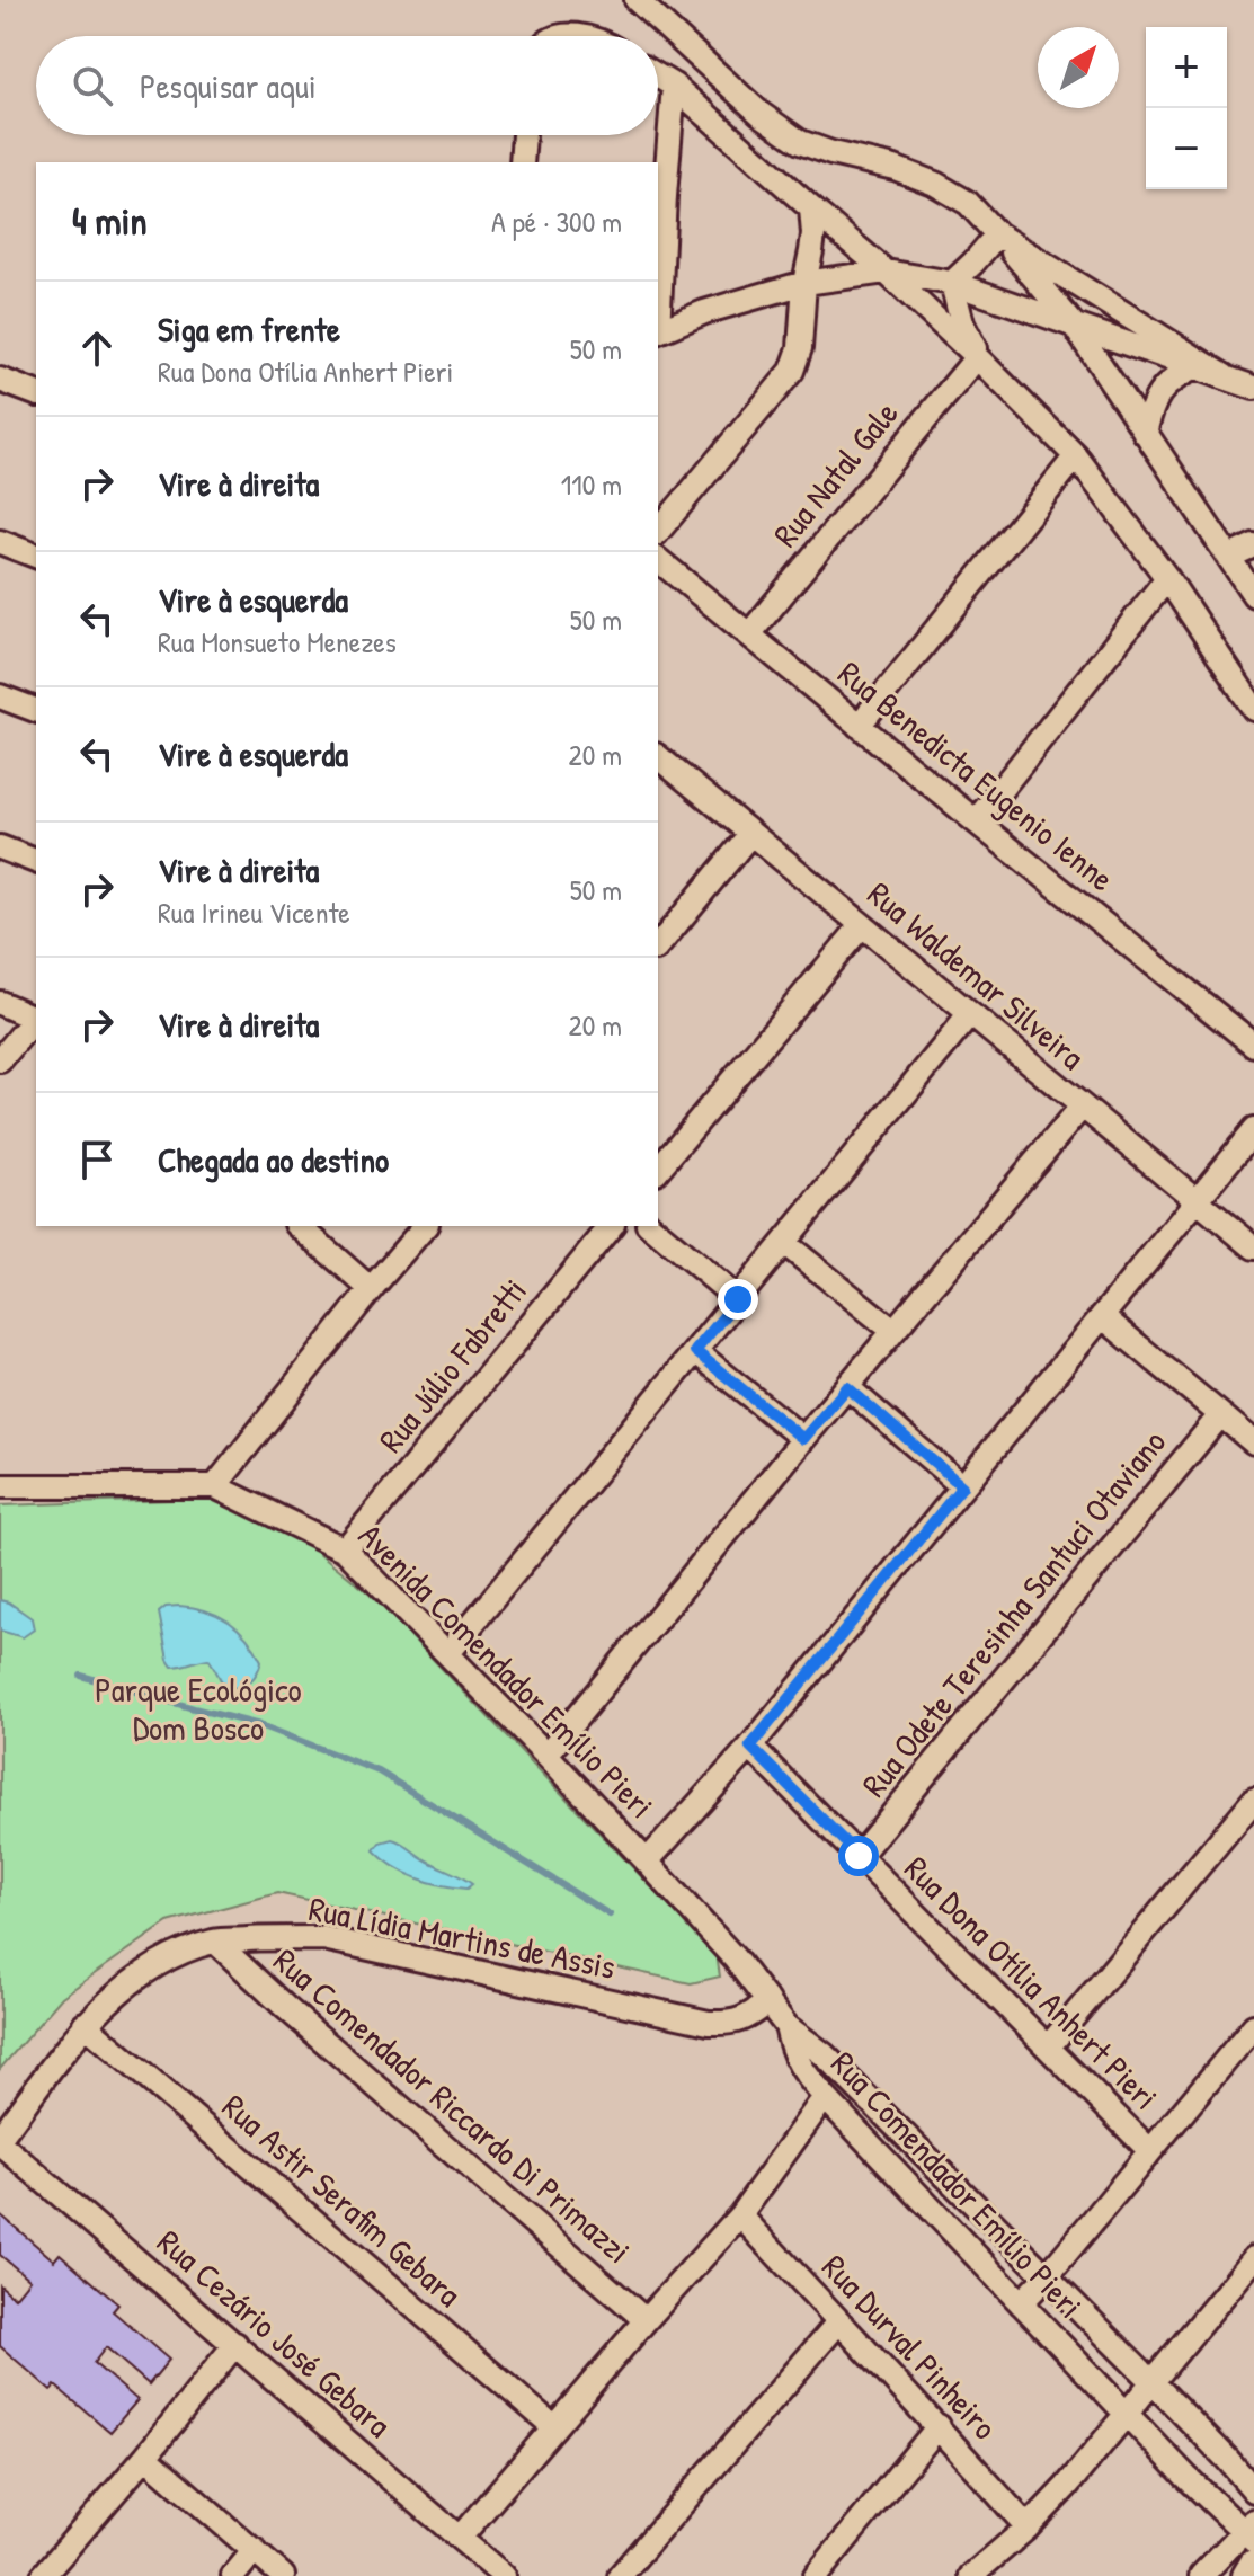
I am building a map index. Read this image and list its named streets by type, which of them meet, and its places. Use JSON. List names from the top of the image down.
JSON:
{
  "streets": {
    "street": [
      "Rua Natal Gale",
      "Rua Benedicta Eugenio Ienne",
      "Rua Waldemar Silveira",
      "Rua Júlio Fabretti",
      "Rua Odete Teresinha Santuci Otaviano",
      "Avenida Comendador Emílio Pieri",
      "Rua Lídia Martins de Assis",
      "Rua Dona Otília Anhert Pieri",
      "Rua Comendador Riccardo Di Primazzi",
      "Rua Comendador Emílio Pieri",
      "Rua Astir Serafim Gebara",
      "Rua Cezário José Gebara",
      "Rua Durval Pinheiro"
    ]
  },
  "crossings": [
    ["Rua Natal Gale", "Rua Benedicta Eugenio Ienne"],
    ["Rua Júlio Fabretti", "Avenida Comendador Emílio Pieri"],
    ["Rua Odete Teresinha Santuci Otaviano", "Rua Dona Otília Anhert Pieri"],
    ["Avenida Comendador Emílio Pieri", "Rua Lídia Martins de Assis"],
    ["Avenida Comendador Emílio Pieri", "Rua Comendador Emílio Pieri"],
    ["Rua Lídia Martins de Assis", "Rua Comendador Riccardo Di Primazzi"],
    ["Rua Lídia Martins de Assis", "Rua Astir Serafim Gebara"],
    ["Rua Lídia Martins de Assis", "Rua Cezário José Gebara"]
  ],
  "parks": ["Parque Ecológico Dom Bosco"],
  "north": "top right",
  "page": {
    "map_buttons": ["+", "−"],
    "search": "Pesquisar aqui",
    "heading": ["4 min", "A pé · 300 m"],
    "list": [
      ["Siga em frente", "Rua Dona Otília Anhert Pieri", "50 m"],
      ["Vire à direita", "110 m"],
      ["Vire à esquerda", "Rua Monsueto Menezes", "50 m"],
      ["Vire à esquerda", "20 m"],
      ["Vire à direita", "Rua Irineu Vicente", "50 m"],
      ["Vire à direita", "20 m"],
      "Chegada ao destino"
    ]
  }
}
